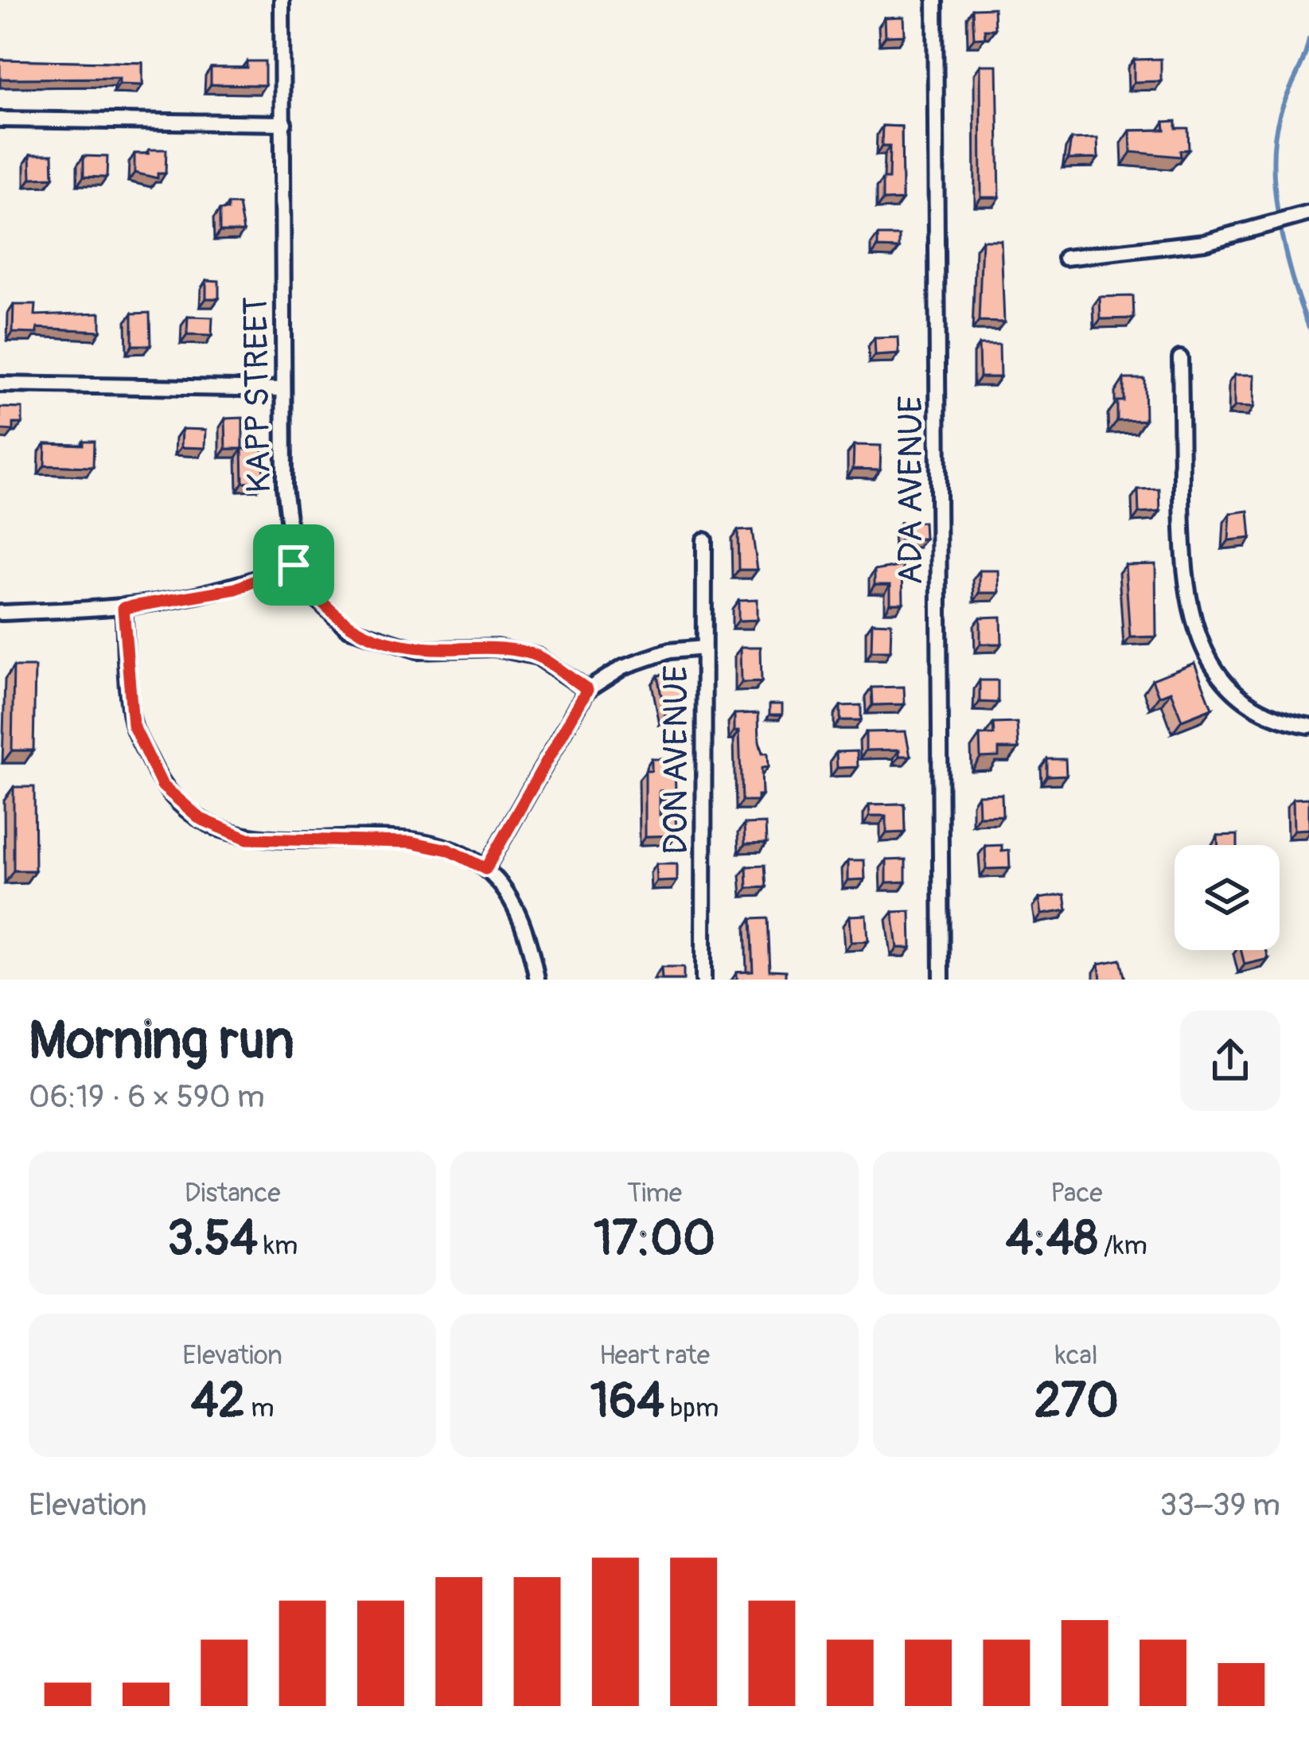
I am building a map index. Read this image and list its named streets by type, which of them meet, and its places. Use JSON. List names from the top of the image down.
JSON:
{
  "streets": {
    "street": ["KAPP STREET", "ADA AVENUE", "DON AVENUE"]
  },
  "page": {
    "heading": ["Morning run", "06:19 · 6 × 590 m"],
    "stats": [
      ["Distance", "3.54 km"],
      ["Time", "17:00"],
      ["Pace", "4:48 /km"],
      ["Elevation", "42 m"],
      ["Heart rate", "164 bpm"],
      ["kcal", "270"]
    ],
    "chart": ["Elevation", "33–39 m"]
  }
}
